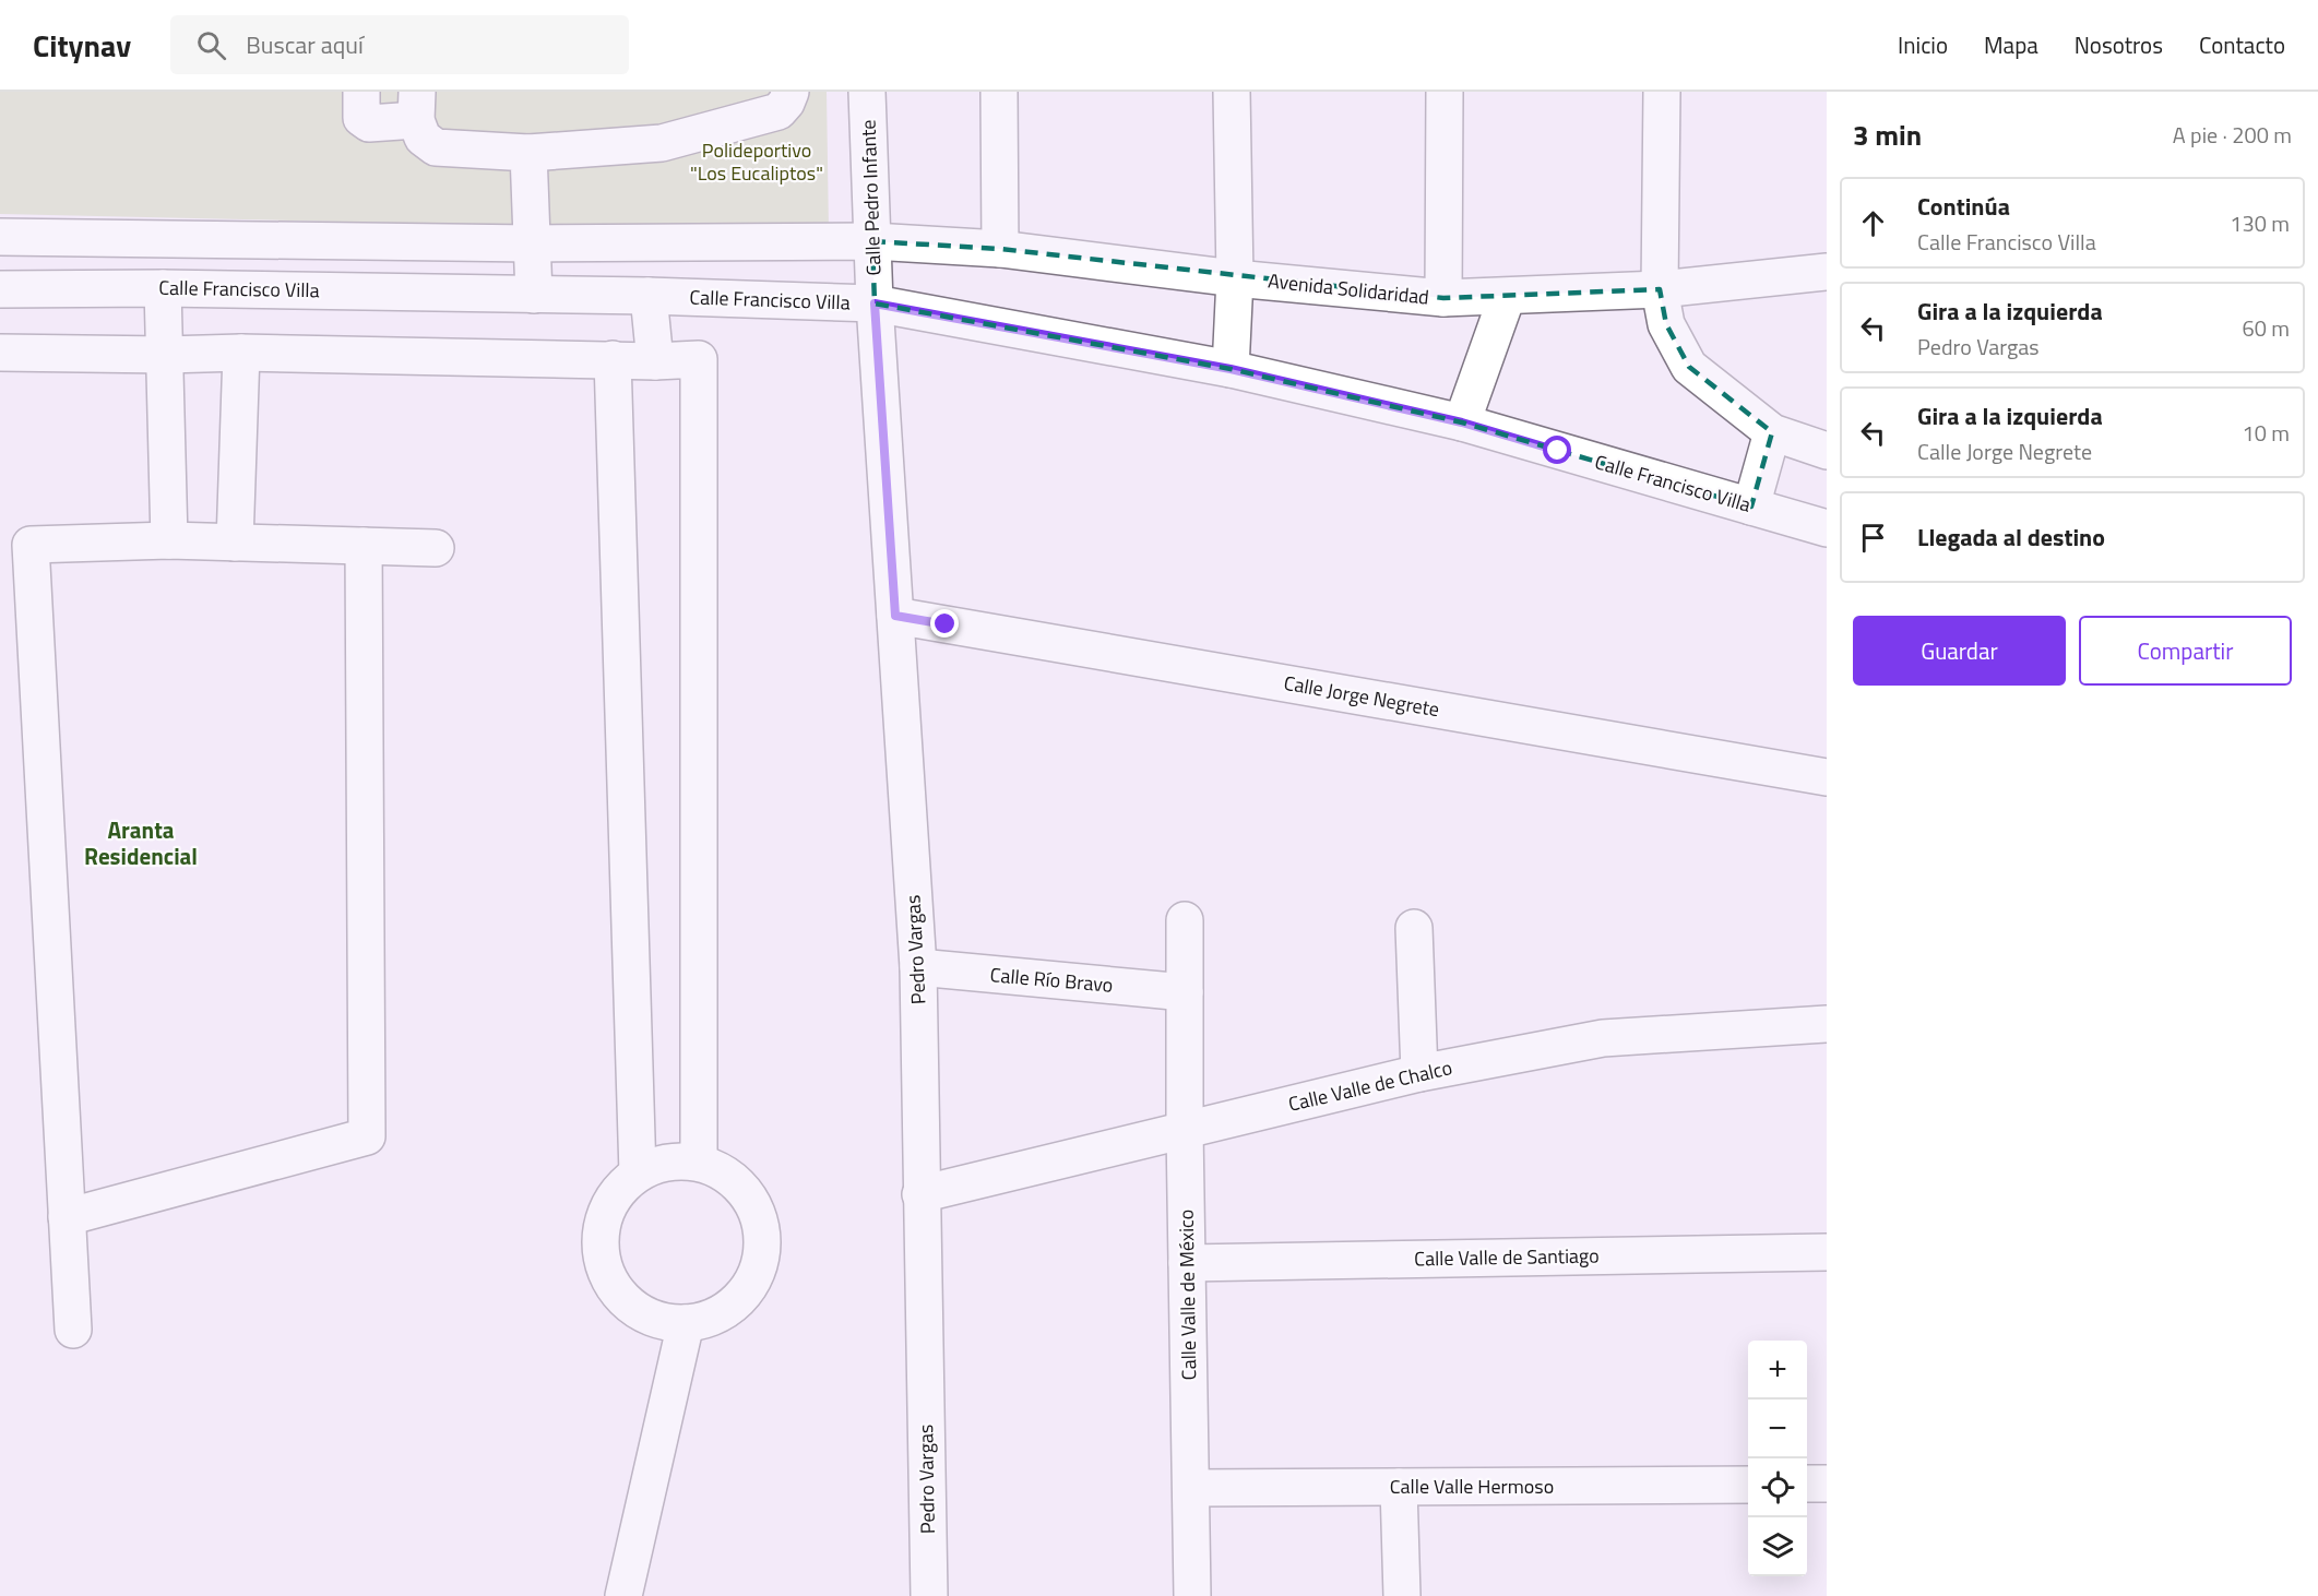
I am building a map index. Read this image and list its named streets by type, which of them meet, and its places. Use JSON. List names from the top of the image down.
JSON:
{
  "streets": {
    "street": [
      "Calle Pedro Infante",
      "Calle Francisco Villa",
      "Avenida Solidaridad",
      "Calle Jorge Negrete",
      "Pedro Vargas",
      "Calle Río Bravo",
      "Calle Valle de Chalco",
      "Calle Valle de Santiago",
      "Calle Valle de México",
      "Calle Valle Hermoso"
    ]
  },
  "crossings": [
    ["Calle Pedro Infante", "Calle Francisco Villa"],
    ["Calle Pedro Infante", "Avenida Solidaridad"],
    ["Calle Pedro Infante", "Pedro Vargas"],
    ["Calle Francisco Villa", "Pedro Vargas"],
    ["Calle Jorge Negrete", "Pedro Vargas"],
    ["Pedro Vargas", "Calle Río Bravo"],
    ["Pedro Vargas", "Calle Valle de Chalco"],
    ["Calle Río Bravo", "Calle Valle de México"],
    ["Calle Valle de Chalco", "Calle Valle de México"],
    ["Calle Valle de Santiago", "Calle Valle de México"],
    ["Calle Valle de México", "Calle Valle Hermoso"]
  ],
  "districts": ["Aranta Residencial"],
  "parks": ["Polideportivo \"Los Eucaliptos\""],
  "page": {
    "header": "Citynav",
    "search": "Buscar aquí",
    "nav": [
      "Inicio",
      "Mapa",
      "Nosotros",
      "Contacto"
    ],
    "heading": ["3 min", "A pie · 200 m"],
    "list": [
      ["Continúa", "Calle Francisco Villa", "130 m"],
      ["Gira a la izquierda", "Pedro Vargas", "60 m"],
      ["Gira a la izquierda", "Calle Jorge Negrete", "10 m"],
      "Llegada al destino"
    ],
    "buttons": ["Guardar", "Compartir"],
    "map_buttons": ["+", "−"]
  }
}
